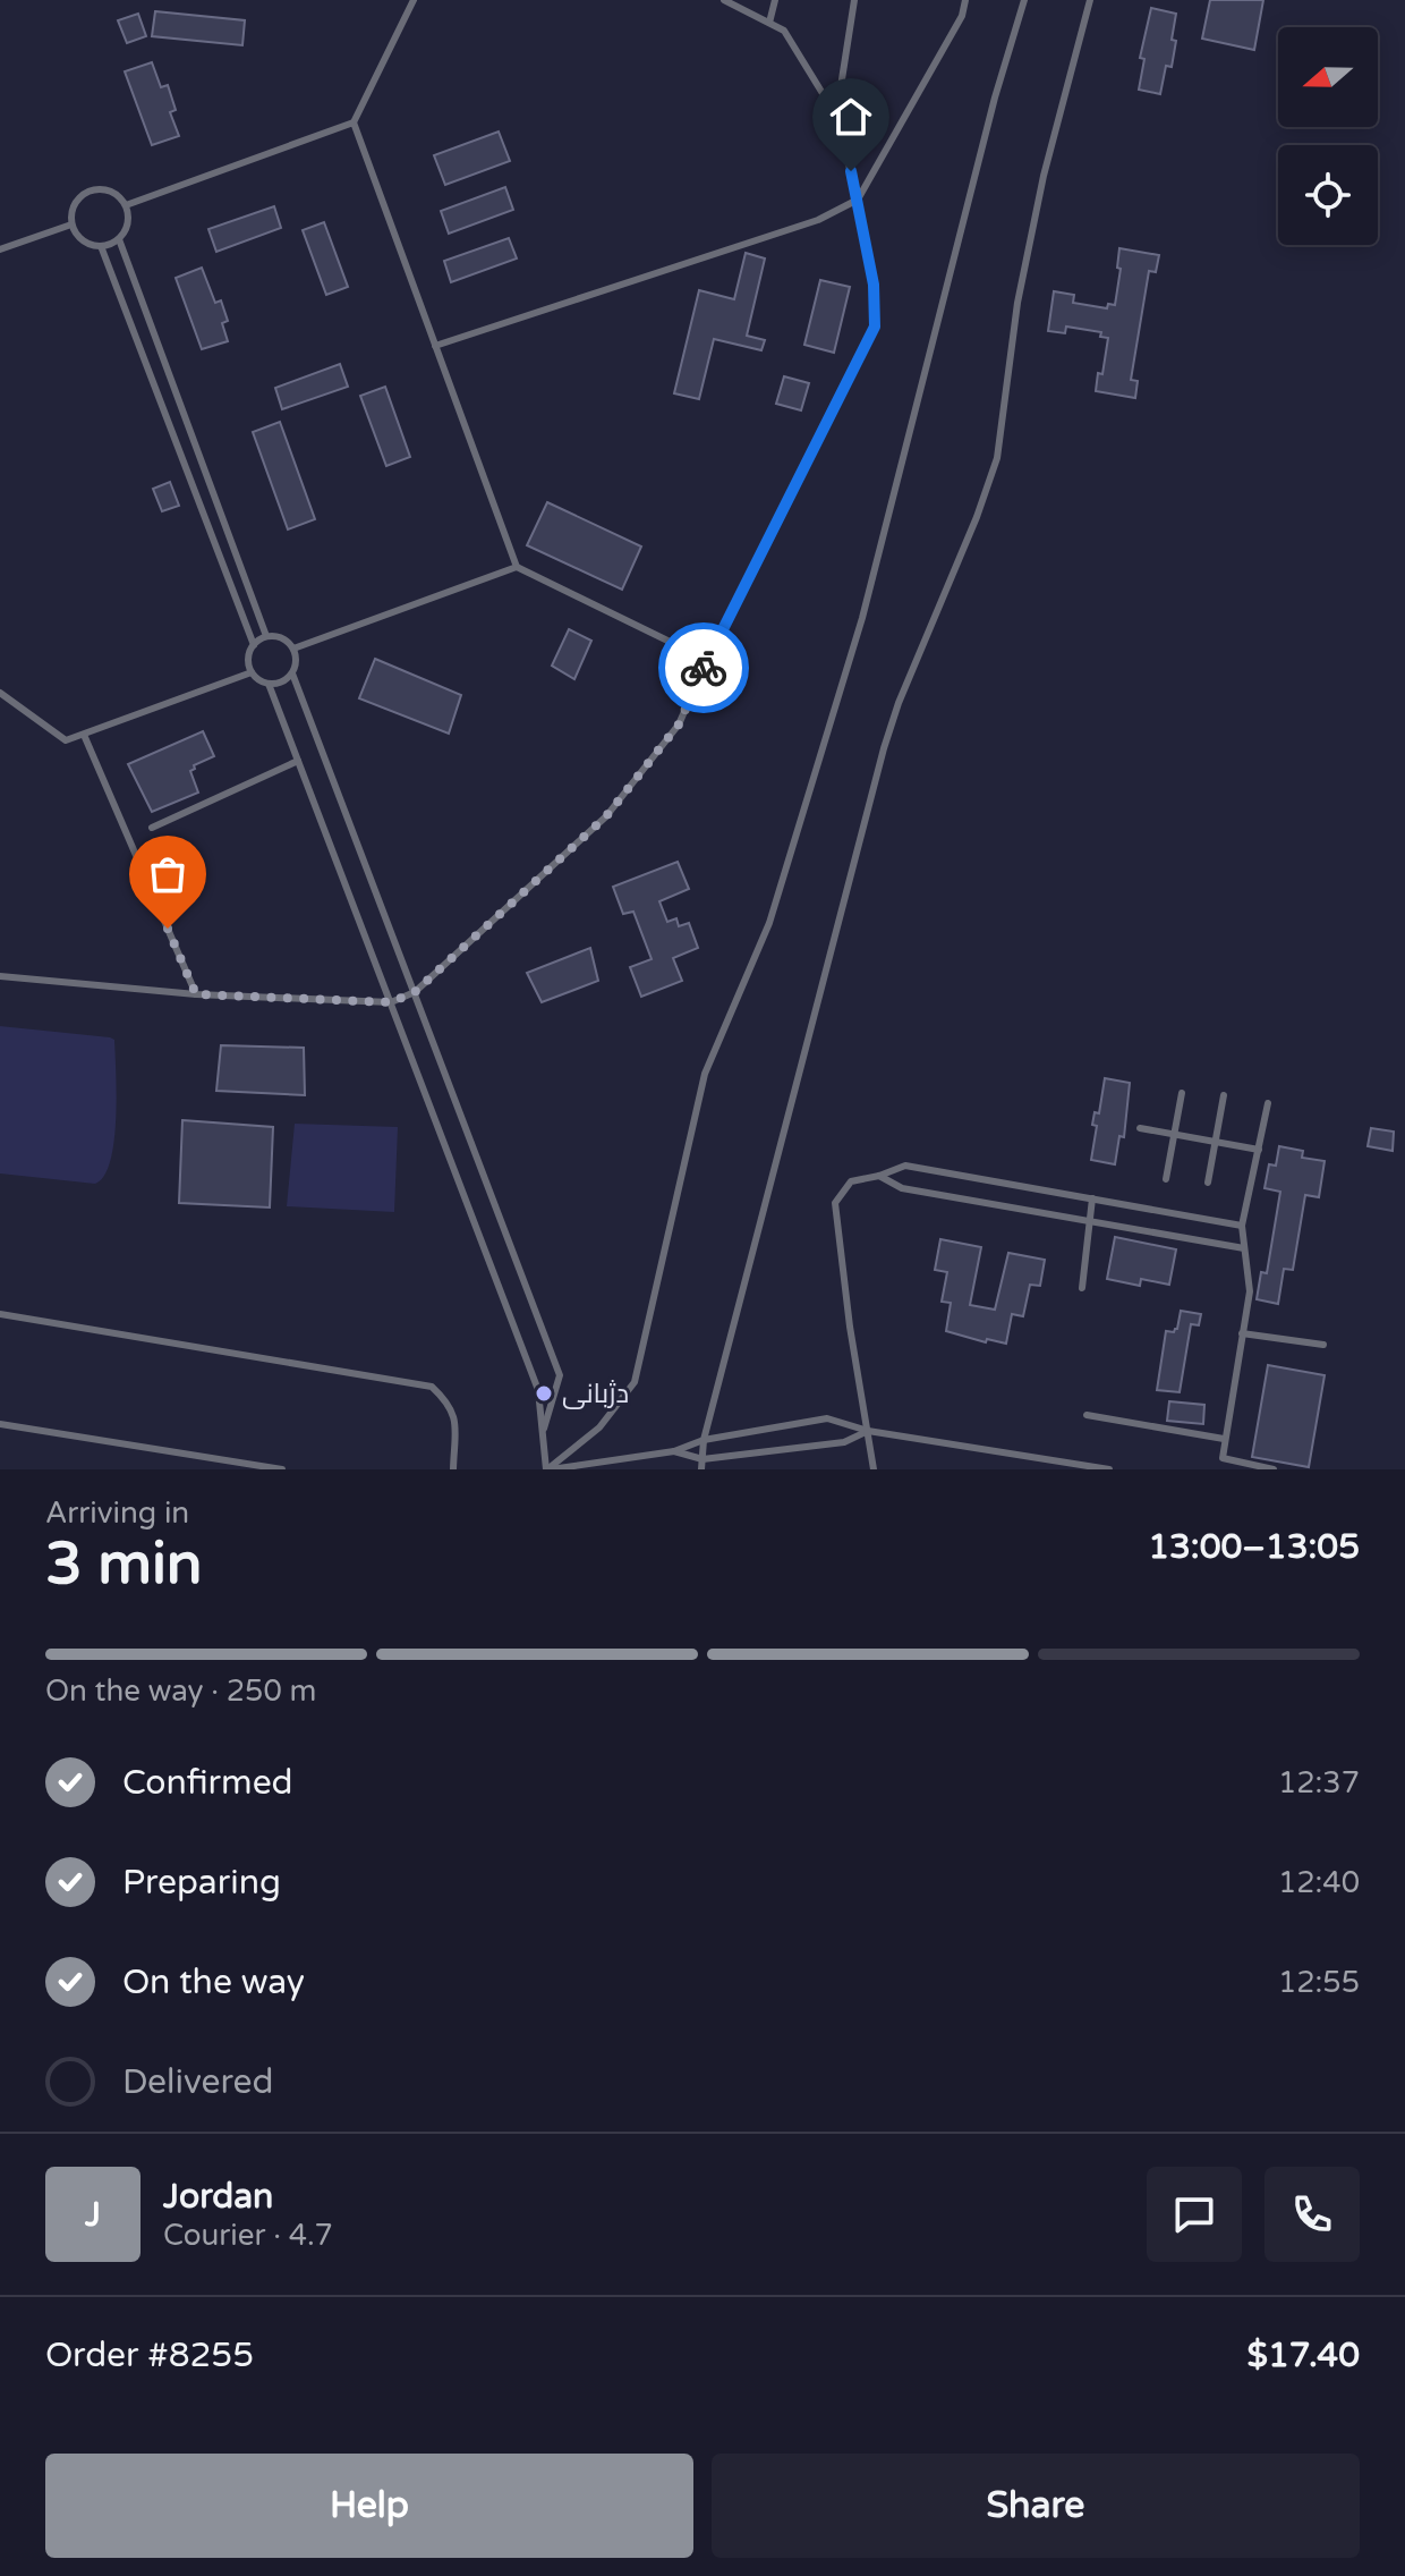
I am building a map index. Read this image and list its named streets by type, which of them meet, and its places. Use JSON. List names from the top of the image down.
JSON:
{
  "places": ["دژبانی"],
  "north": "left",
  "page": {
    "heading": ["3 min", "Arriving in", "13:00–13:05"],
    "panel": [
      "Jordan",
      "Courier · 4.7",
      "Order #8255",
      "$17.40"
    ],
    "bar": "On the way · 250 m",
    "list": [
      ["Confirmed", "12:37"],
      ["Preparing", "12:40"],
      ["On the way", "12:55"],
      "Delivered"
    ],
    "round": "J",
    "buttons": ["Help", "Share"]
  }
}
